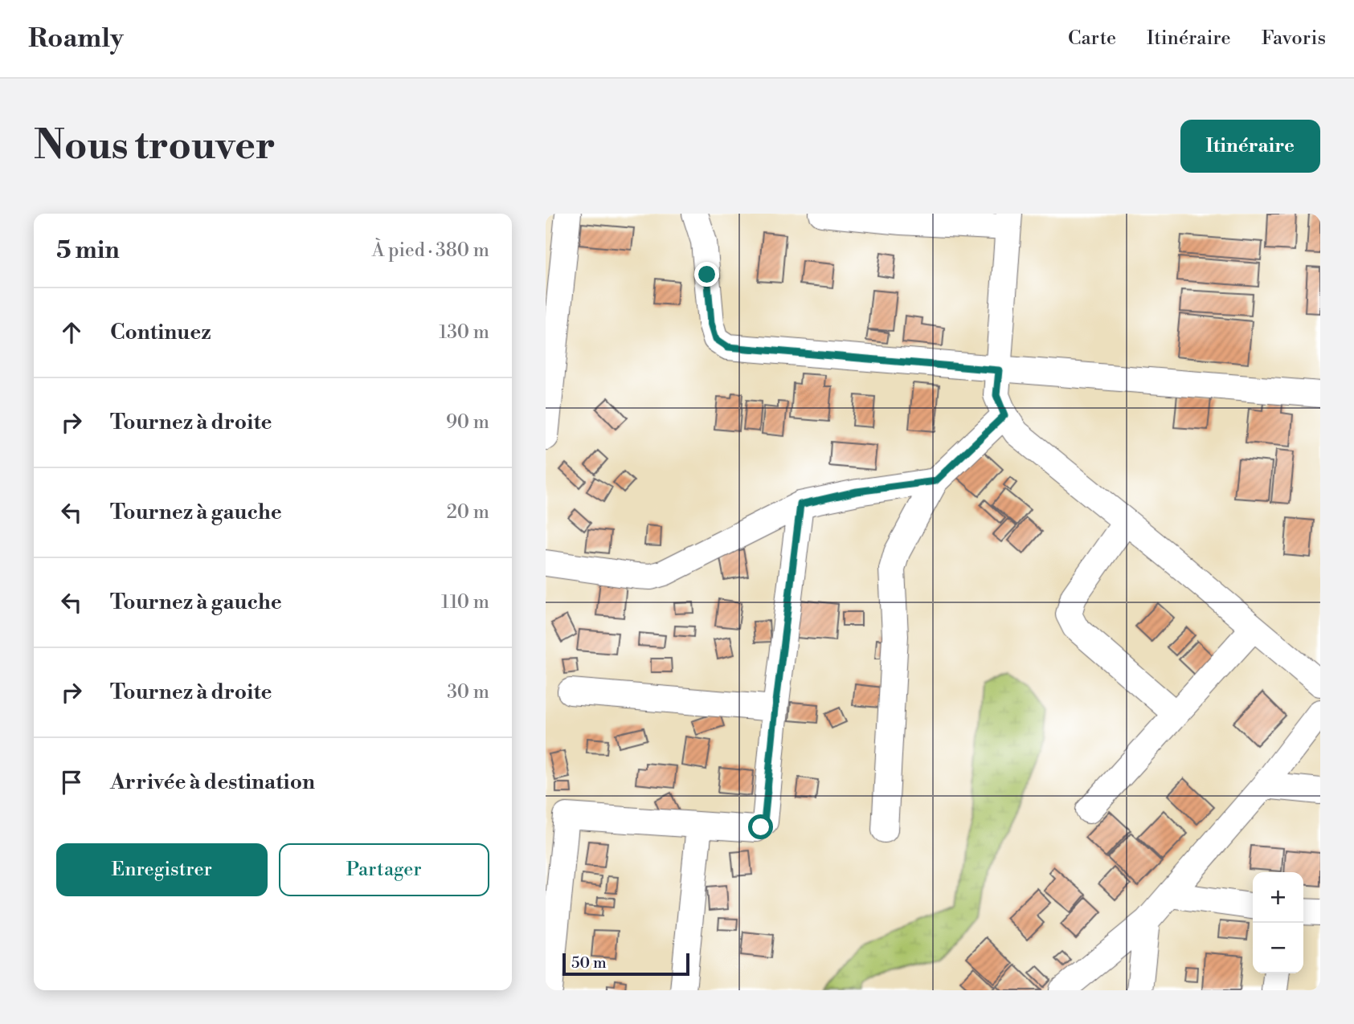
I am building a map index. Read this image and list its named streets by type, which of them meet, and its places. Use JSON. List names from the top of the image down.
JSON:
{
  "scale_bar": "50 m",
  "page": {
    "header": "Roamly",
    "nav": ["Carte", "Itinéraire", "Favoris"],
    "buttons": [
      "Itinéraire",
      ["Enregistrer", "Partager"]
    ],
    "title": "Nous trouver",
    "heading": ["5 min", "À pied · 380 m"],
    "list": [
      ["Continuez", "130 m"],
      ["Tournez à droite", "90 m"],
      ["Tournez à gauche", "20 m"],
      ["Tournez à gauche", "110 m"],
      ["Tournez à droite", "30 m"],
      "Arrivée à destination"
    ],
    "map_buttons": ["+", "−"],
    "scale": "50 m"
  }
}
